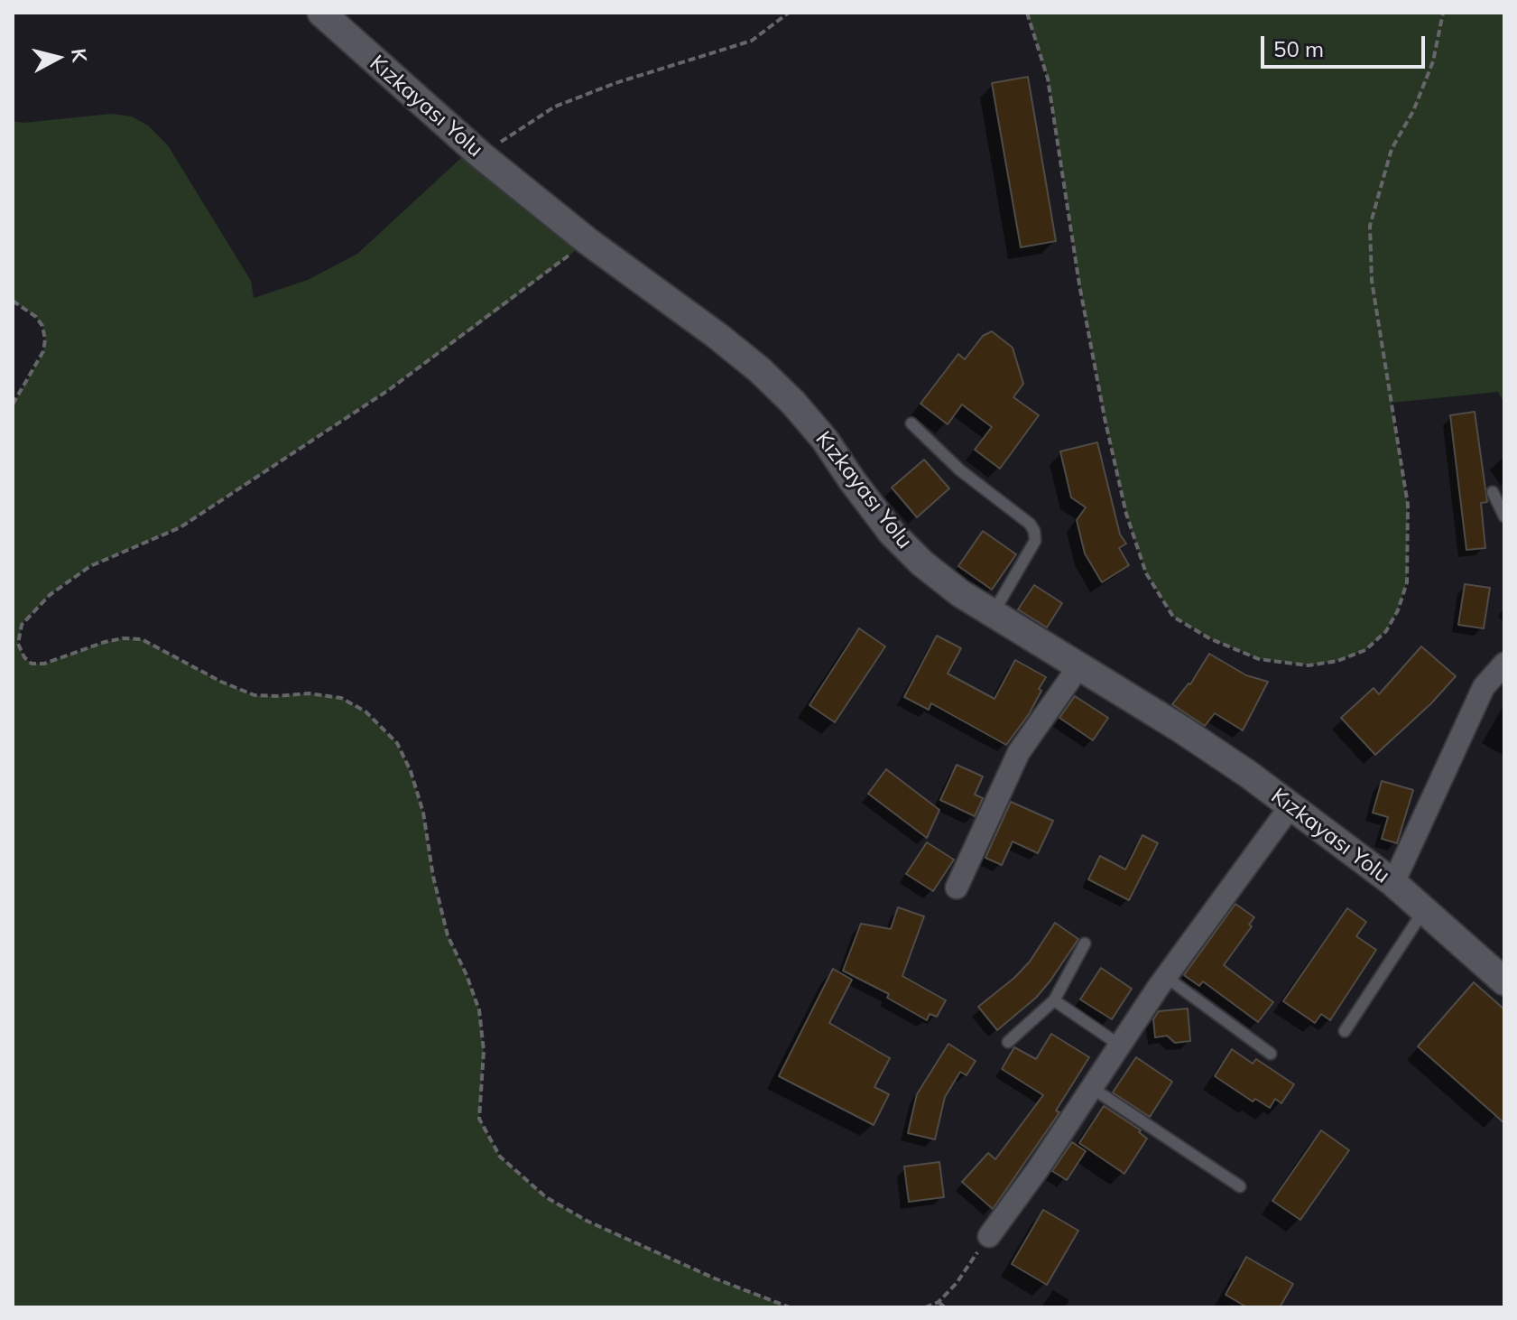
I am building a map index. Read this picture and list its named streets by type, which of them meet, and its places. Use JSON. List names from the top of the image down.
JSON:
{
  "streets": {
    "street": ["Kızkayası Yolu"]
  },
  "scale_bar": "50 m",
  "north": "right"
}
